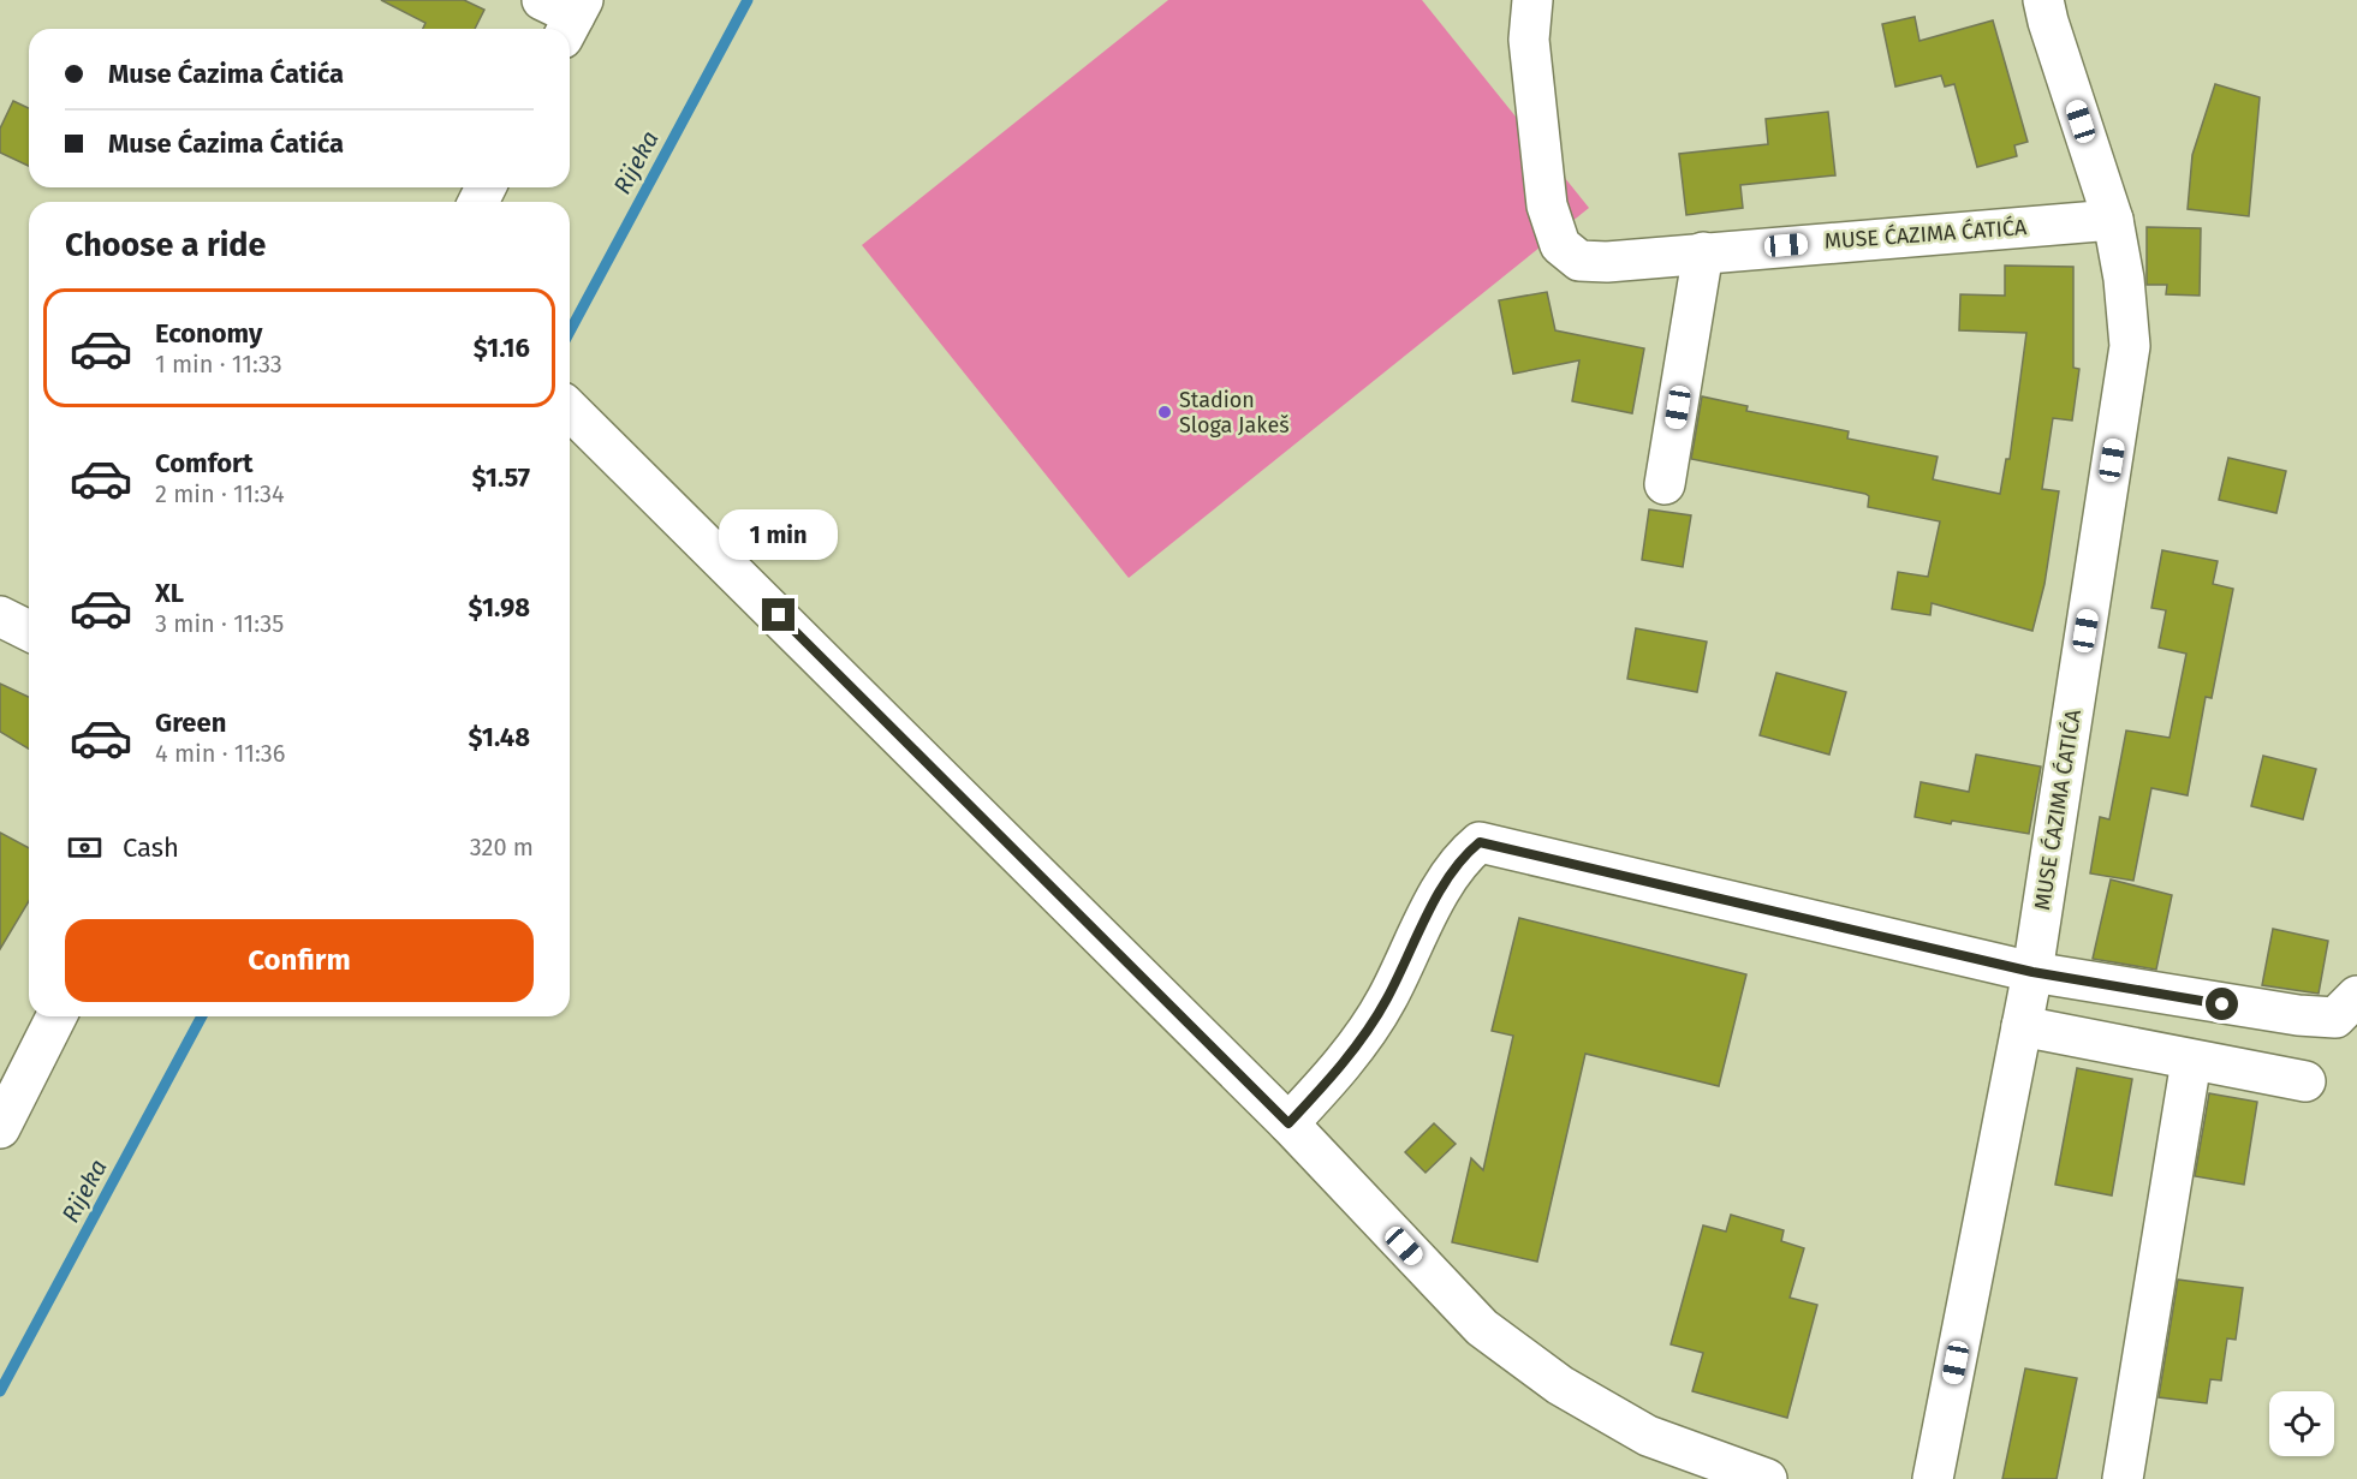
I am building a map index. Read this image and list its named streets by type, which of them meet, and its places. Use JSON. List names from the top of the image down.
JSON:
{
  "streets": {
    "street": ["MUSE ĆAZIMA ĆATIĆA"]
  },
  "water": ["Rijeka"],
  "places": ["Stadion Sloga Jakeš"],
  "page": {
    "banner": ["Muse Ćazima Ćatića", "Muse Ćazima Ćatića"],
    "heading": "Choose a ride",
    "list": [
      {
        "name": "Economy",
        "note": "1 min · 11:33",
        "value": "$1.16"
      },
      {
        "name": "Comfort",
        "note": "2 min · 11:34",
        "value": "$1.57"
      },
      {
        "name": "XL",
        "note": "3 min · 11:35",
        "value": "$1.98"
      },
      {
        "name": "Green",
        "note": "4 min · 11:36",
        "value": "$1.48"
      }
    ],
    "bubble": "1 min",
    "pay": ["Cash", "320 m"],
    "buttons": "Confirm"
  }
}
